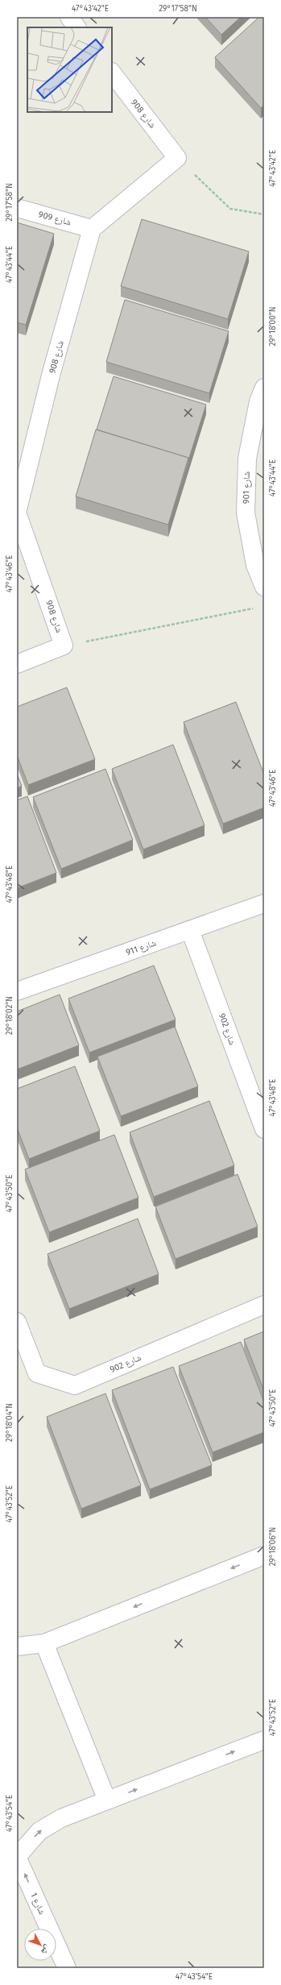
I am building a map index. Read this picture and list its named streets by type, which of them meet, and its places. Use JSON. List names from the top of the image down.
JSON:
{
  "streets": {
    "street": [
      "شارع 908",
      "شارع 909",
      "شارع 901",
      "شارع 911",
      "شارع 902",
      "شارع 1"
    ]
  },
  "crossings": [
    ["شارع 908", "شارع 909"],
    ["شارع 911", "شارع 902"]
  ],
  "one_way": ["شارع 1"],
  "north": "bottom right",
  "coordinates": [
    "47°43'42\"E",
    "29°17'58\"N",
    "47°43'44\"E",
    "29°18'00\"N",
    "47°43'46\"E",
    "47°43'48\"E",
    "29°18'02\"N",
    "47°43'50\"E",
    "29°18'04\"N",
    "47°43'52\"E",
    "29°18'06\"N",
    "47°43'54\"E"
  ]
}
